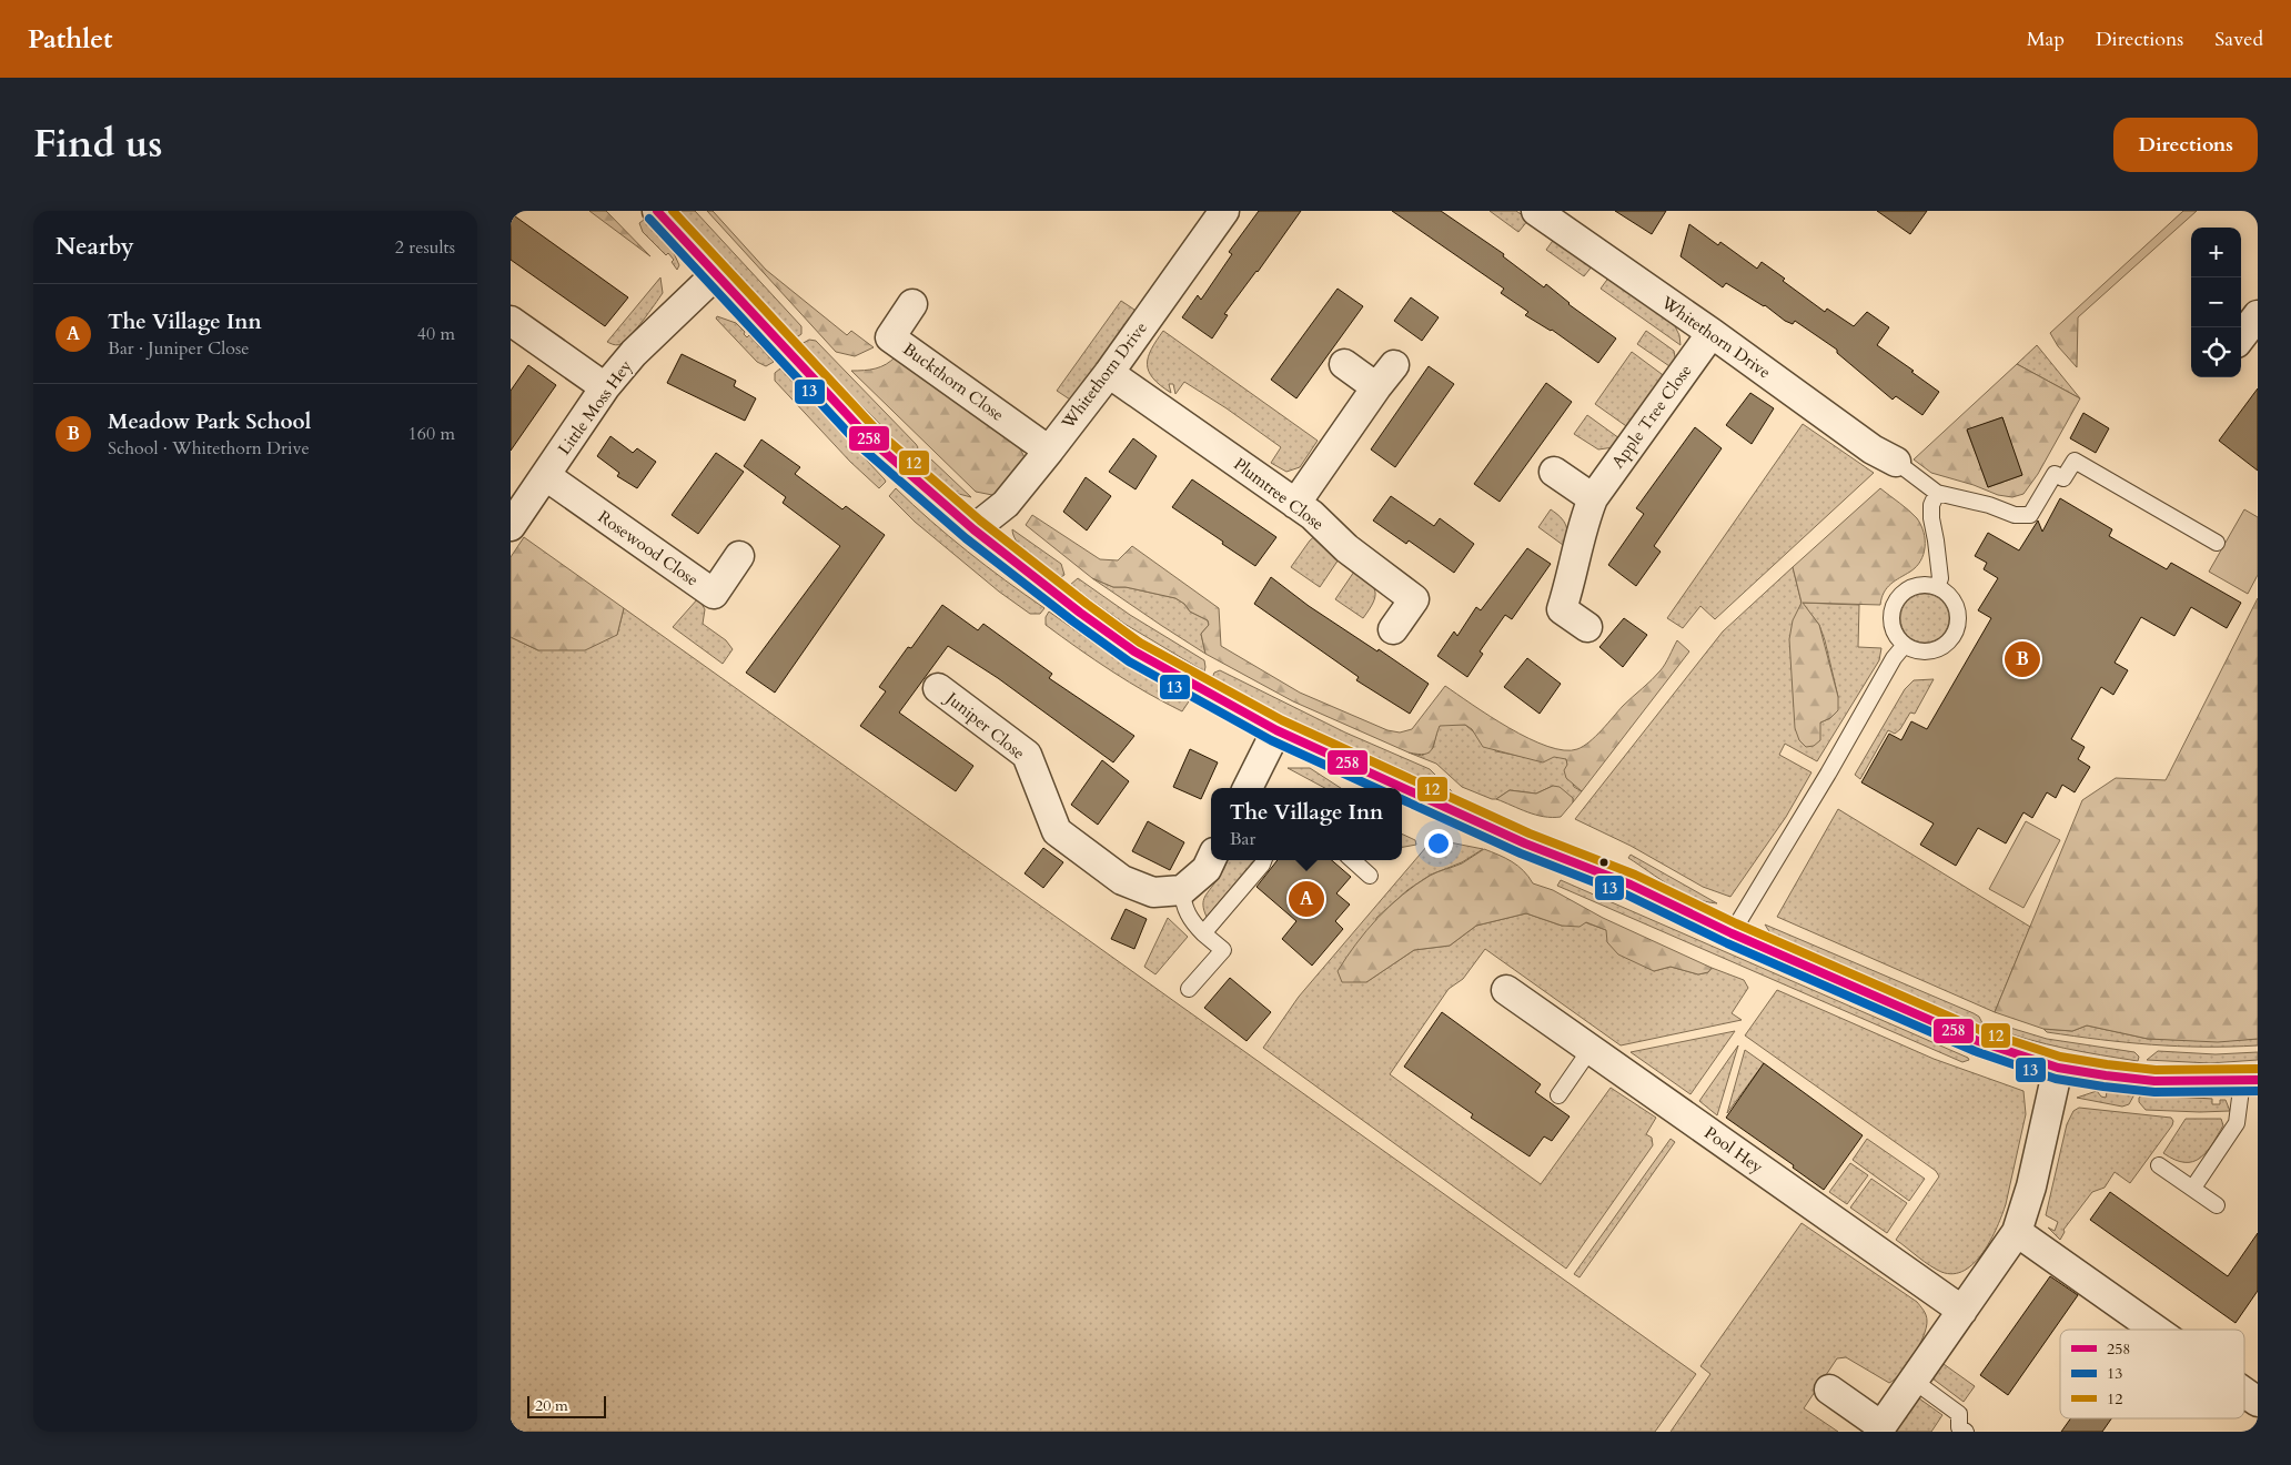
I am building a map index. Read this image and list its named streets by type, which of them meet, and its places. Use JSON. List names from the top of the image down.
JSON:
{
  "streets": {
    "street": [
      "Whitethorn Drive",
      "Buckthorn Close",
      "Little Moss Hey",
      "Apple Tree Close",
      "Plumtree Close",
      "Rosewood Close",
      "Juniper Close",
      "Pool Hey"
    ]
  },
  "crossings": [
    ["Whitethorn Drive", "Buckthorn Close"],
    ["Whitethorn Drive", "Apple Tree Close"],
    ["Whitethorn Drive", "Plumtree Close"],
    ["Little Moss Hey", "Rosewood Close"]
  ],
  "lines": ["transit line 258", "transit line 12", "transit line 13"],
  "legend": ["258", "13", "12"],
  "scale_bar": "20 m",
  "page": {
    "header": "Pathlet",
    "nav": ["Map", "Directions", "Saved"],
    "title": "Find us",
    "buttons": "Directions",
    "heading": ["Nearby", "2 results"],
    "map_buttons": ["+", "−"],
    "list": [
      {
        "mark": "A",
        "name": "The Village Inn",
        "note": "Bar · Juniper Close",
        "value": "40 m"
      },
      {
        "mark": "B",
        "name": "Meadow Park School",
        "note": "School · Whitethorn Drive",
        "value": "160 m"
      }
    ],
    "pins": ["B", "A"],
    "popup": ["The Village Inn", "Bar"],
    "scale": "20 m"
  }
}
